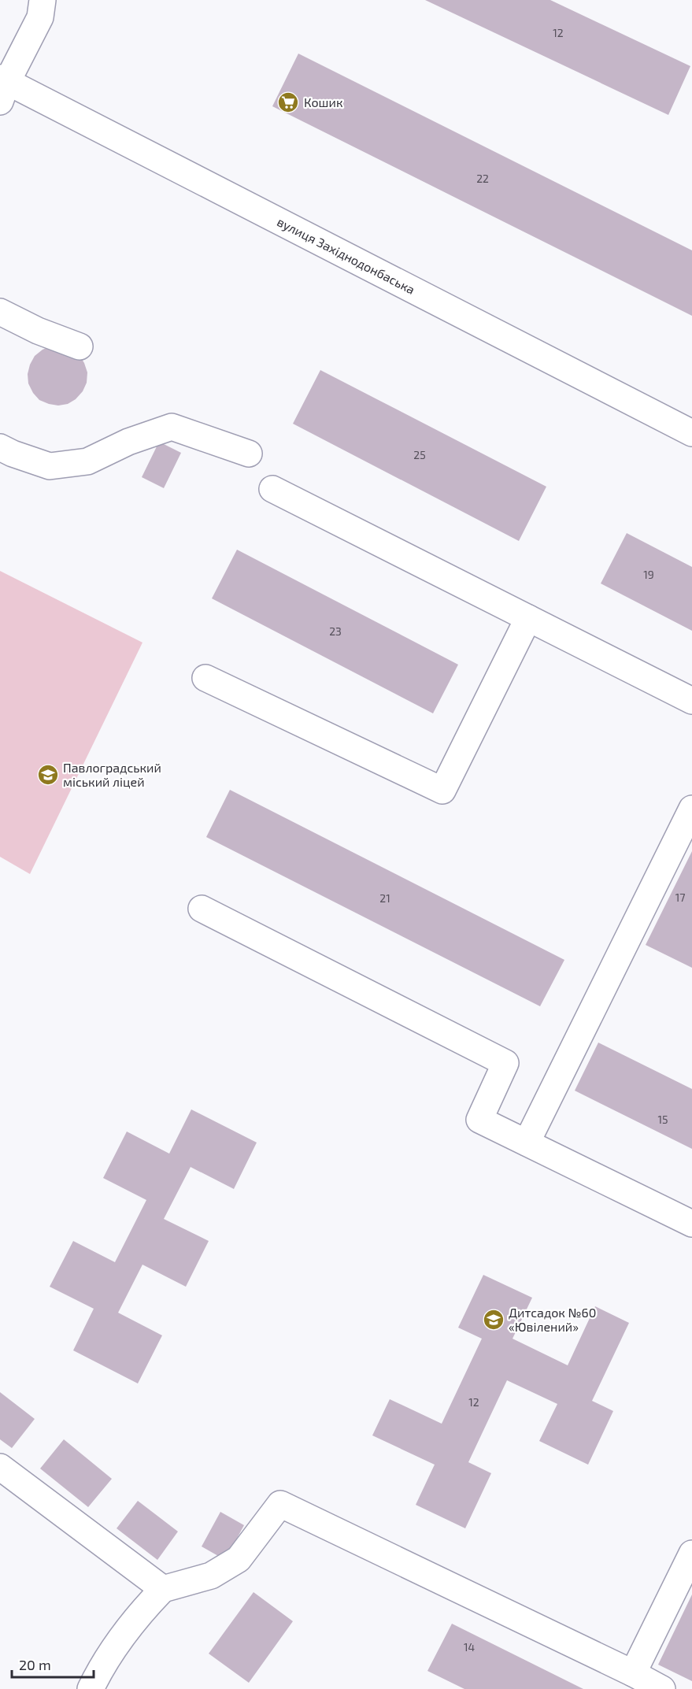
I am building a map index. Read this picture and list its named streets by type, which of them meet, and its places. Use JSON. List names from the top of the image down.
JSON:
{
  "streets": {
    "street": ["вулиця Західнодонбаська"]
  },
  "places": {
    "supermarket": ["Кошик"],
    "school or university": ["Павлоградський міський ліцей", "Дитсадок №60 «Ювілений»"]
  },
  "house_numbers": [
    "12",
    "22",
    "25",
    "19",
    "23",
    "17",
    "21",
    "15",
    "12",
    "14"
  ],
  "scale_bar": "20 m"
}
